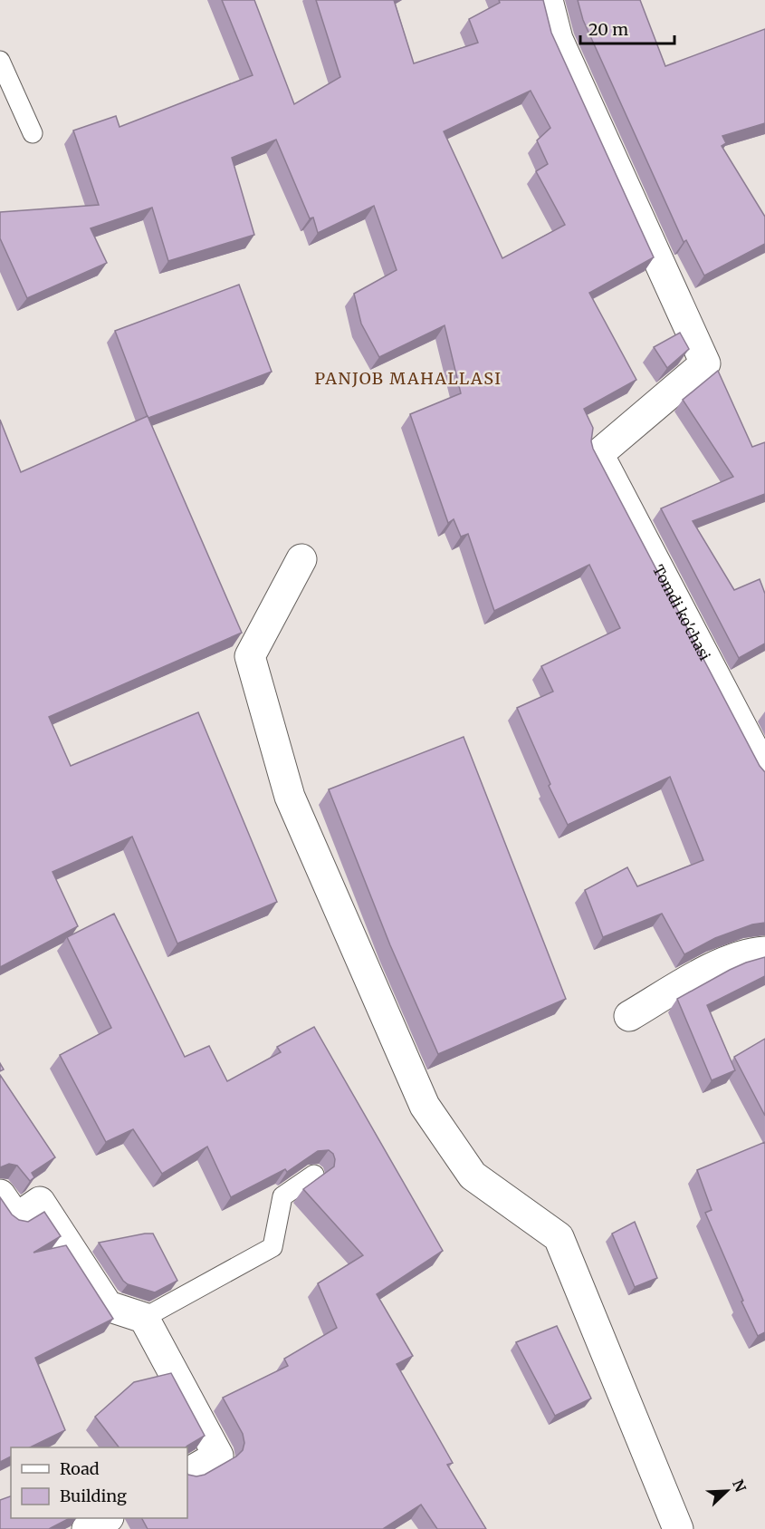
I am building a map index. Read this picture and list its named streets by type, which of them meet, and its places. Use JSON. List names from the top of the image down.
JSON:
{
  "streets": {
    "street": ["Tomdi ko'chasi"]
  },
  "districts": ["PANJOB MAHALLASI"],
  "legend": ["Road", "Building"],
  "scale_bar": "20 m",
  "north": "top right"
}
